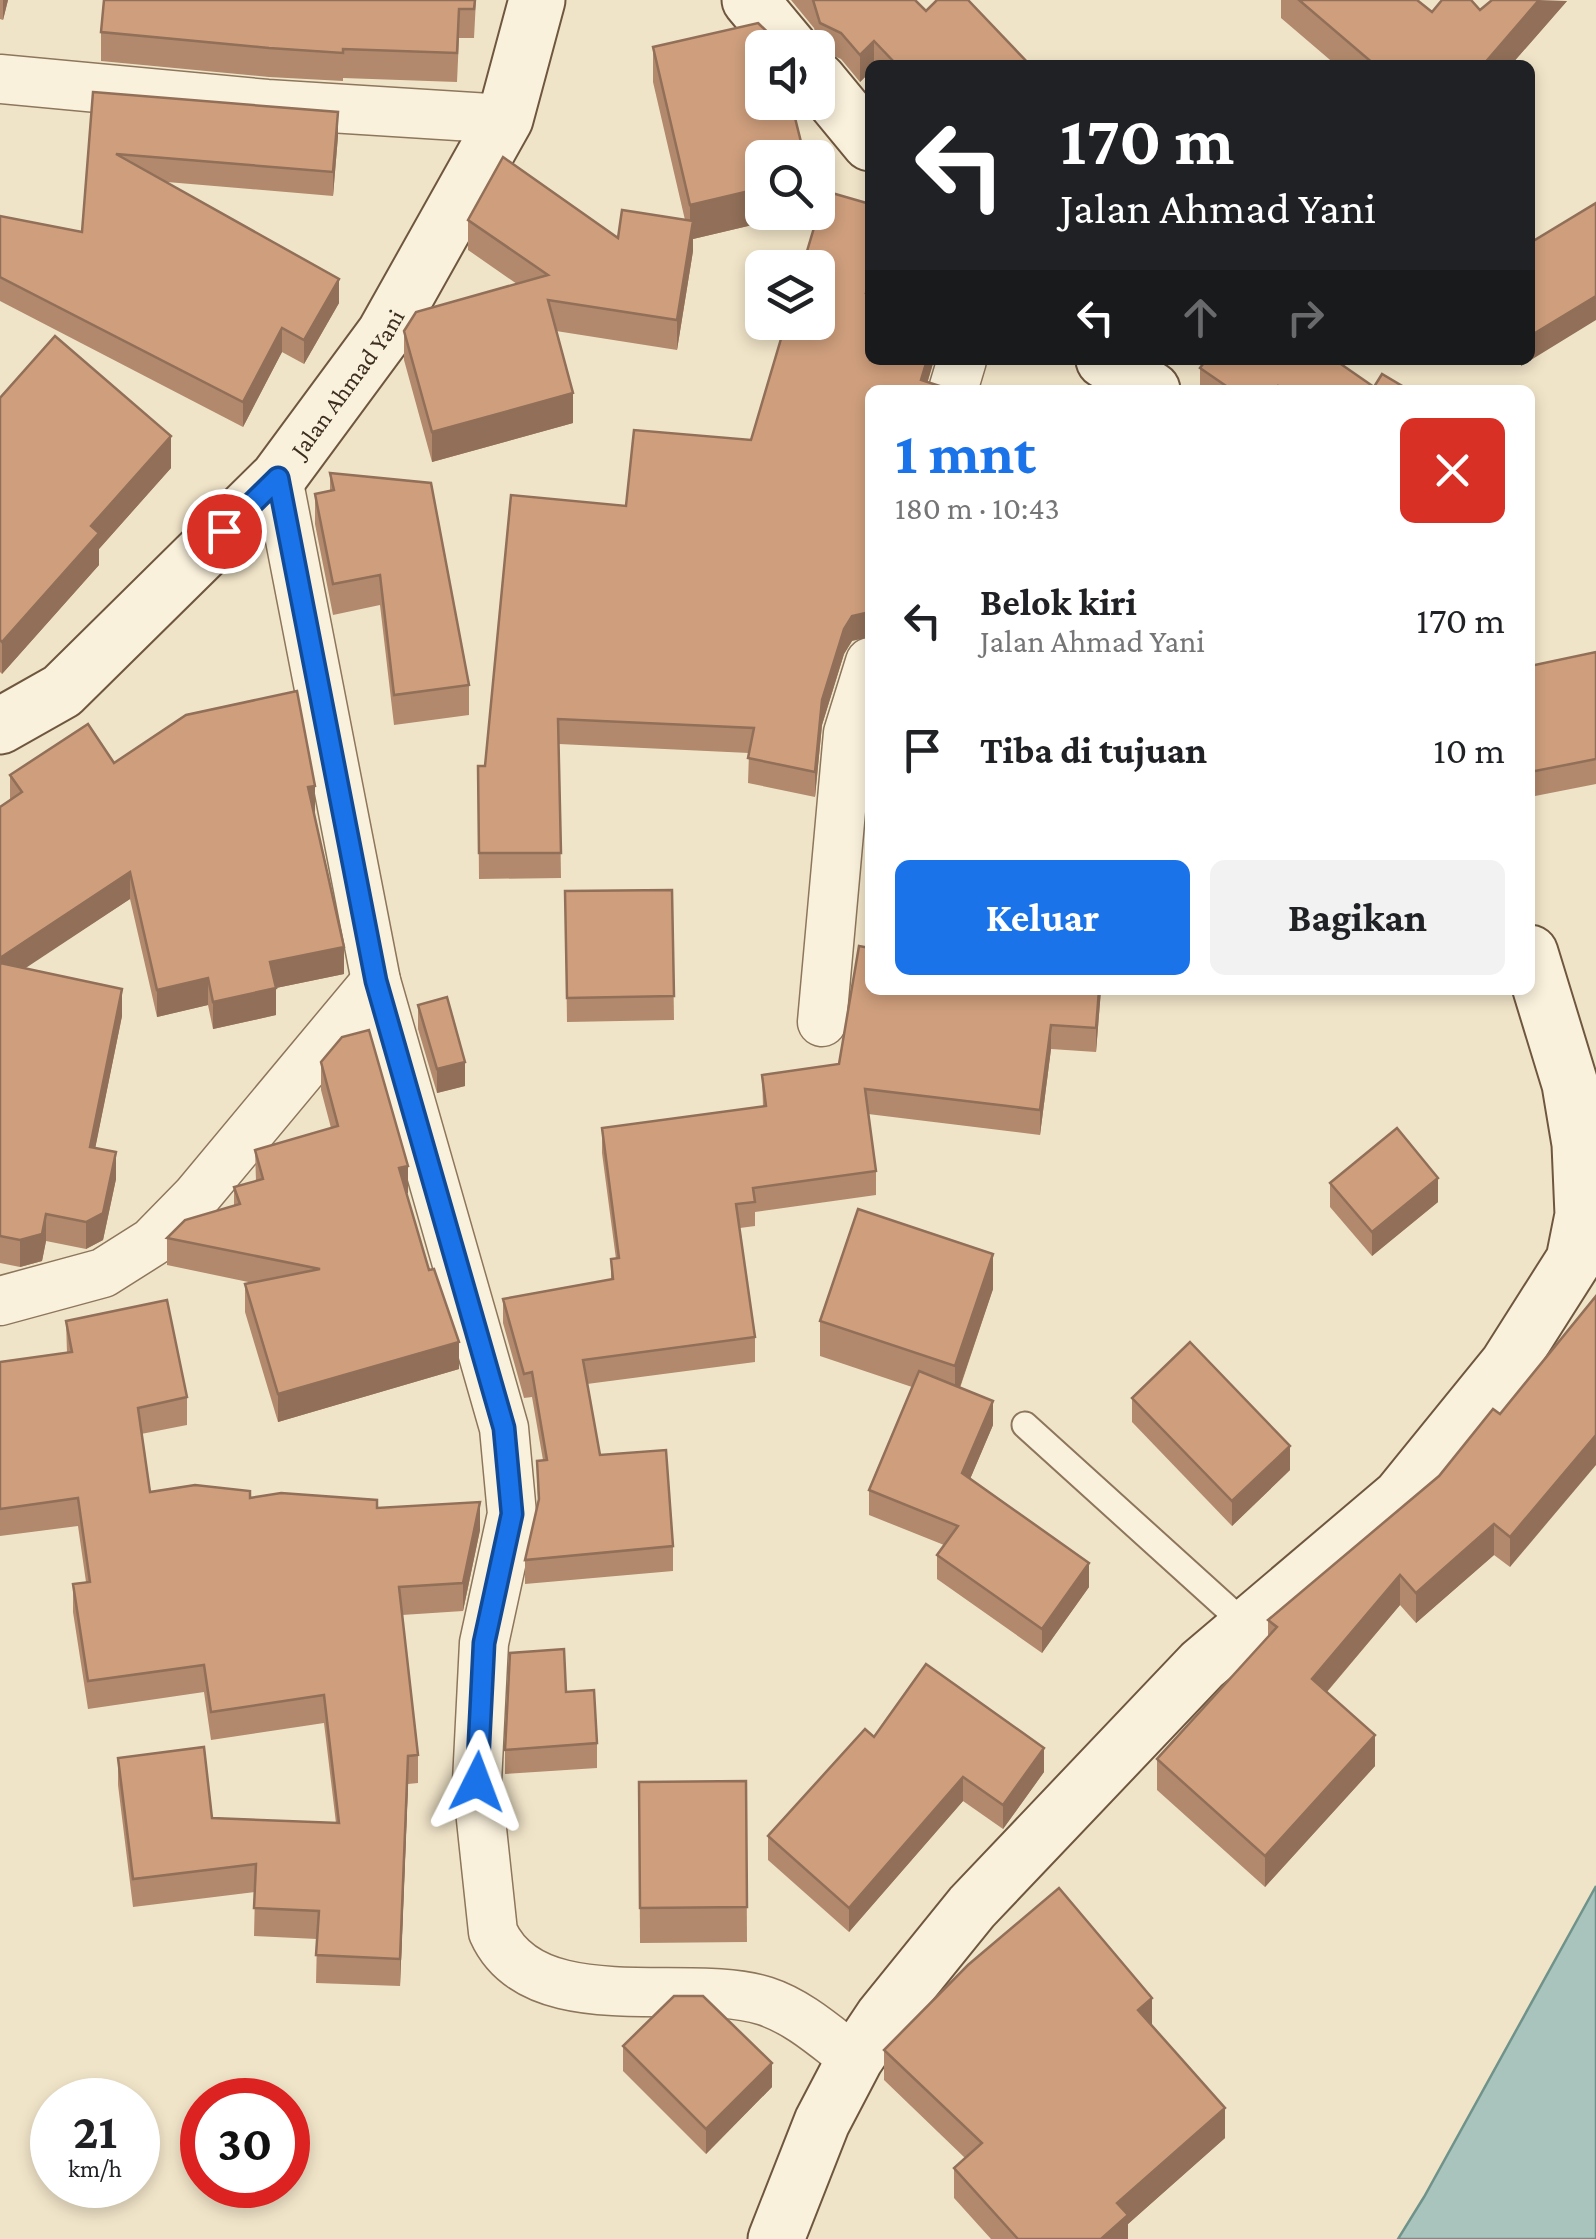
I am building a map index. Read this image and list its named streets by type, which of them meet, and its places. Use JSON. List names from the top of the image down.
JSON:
{
  "streets": {
    "street": ["Jalan Ahmad Yani"]
  },
  "page": {
    "turn": ["170 m", "Jalan Ahmad Yani"],
    "heading": ["1 mnt", "180 m · 10:43"],
    "list": [
      {
        "name": "Belok kiri",
        "note": "Jalan Ahmad Yani",
        "value": "170 m"
      },
      {
        "name": "Tiba di tujuan",
        "value": "10 m"
      }
    ],
    "buttons": ["Keluar", "Bagikan"],
    "speed": "21 km/h",
    "limit": "30"
  }
}
